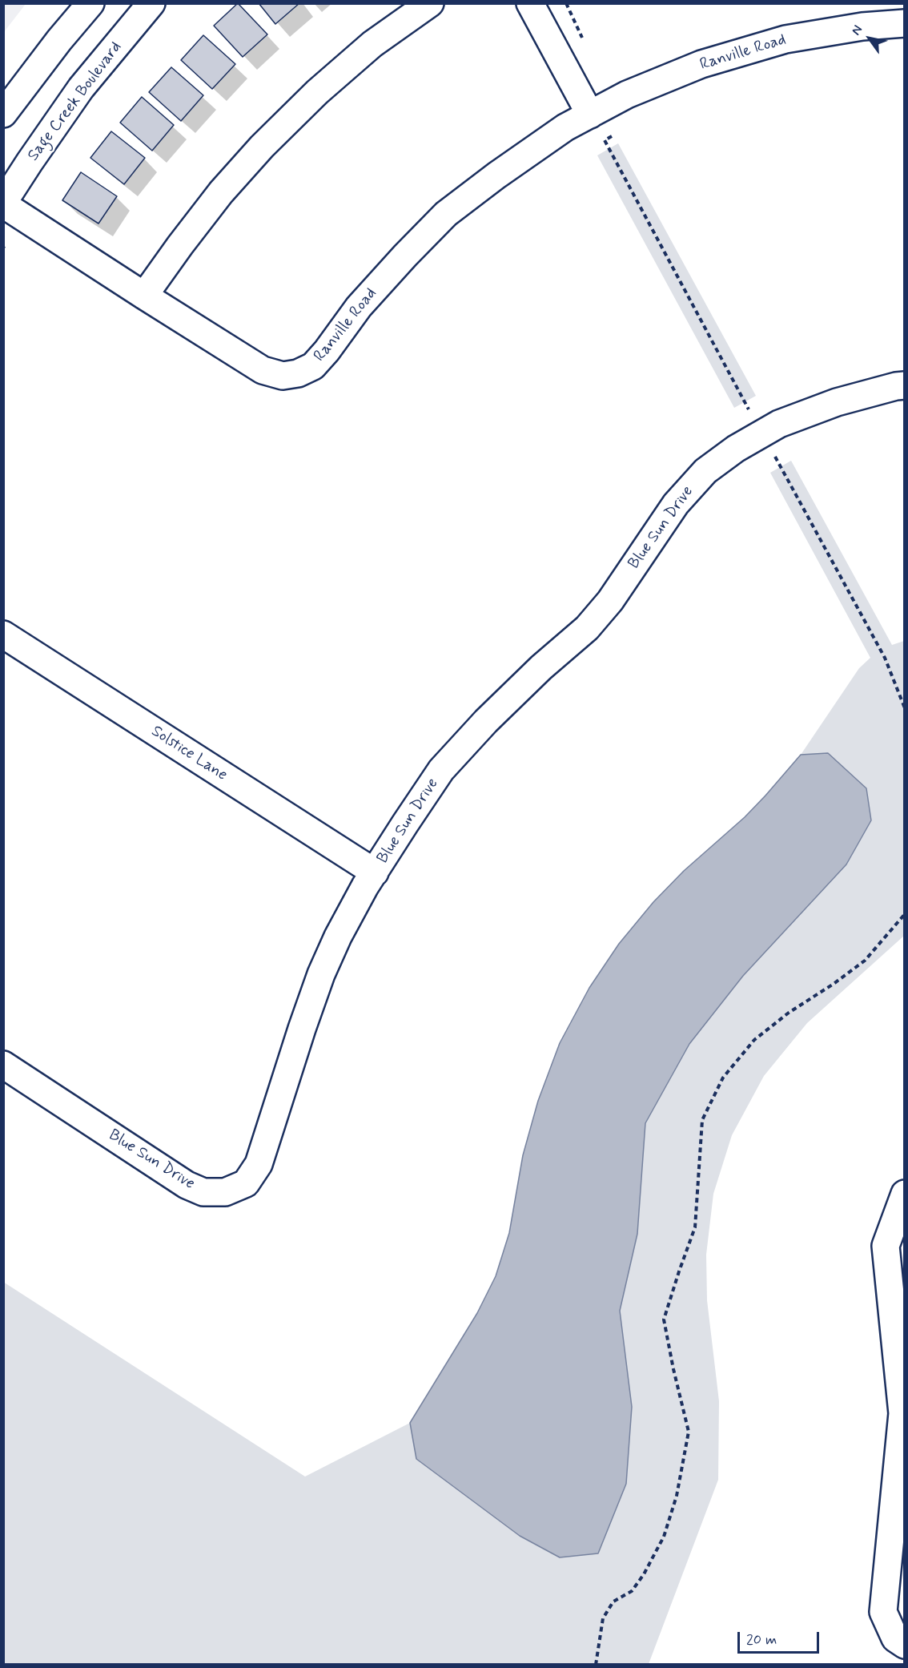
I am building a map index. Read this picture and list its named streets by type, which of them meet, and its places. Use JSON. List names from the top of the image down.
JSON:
{
  "streets": {
    "street": [
      "Ranville Road",
      "Sage Creek Boulevard",
      "Blue Sun Drive",
      "Solstice Lane"
    ]
  },
  "crossings": [
    ["Ranville Road", "Sage Creek Boulevard"],
    ["Blue Sun Drive", "Solstice Lane"]
  ],
  "scale_bar": "20 m",
  "north": "top left"
}
